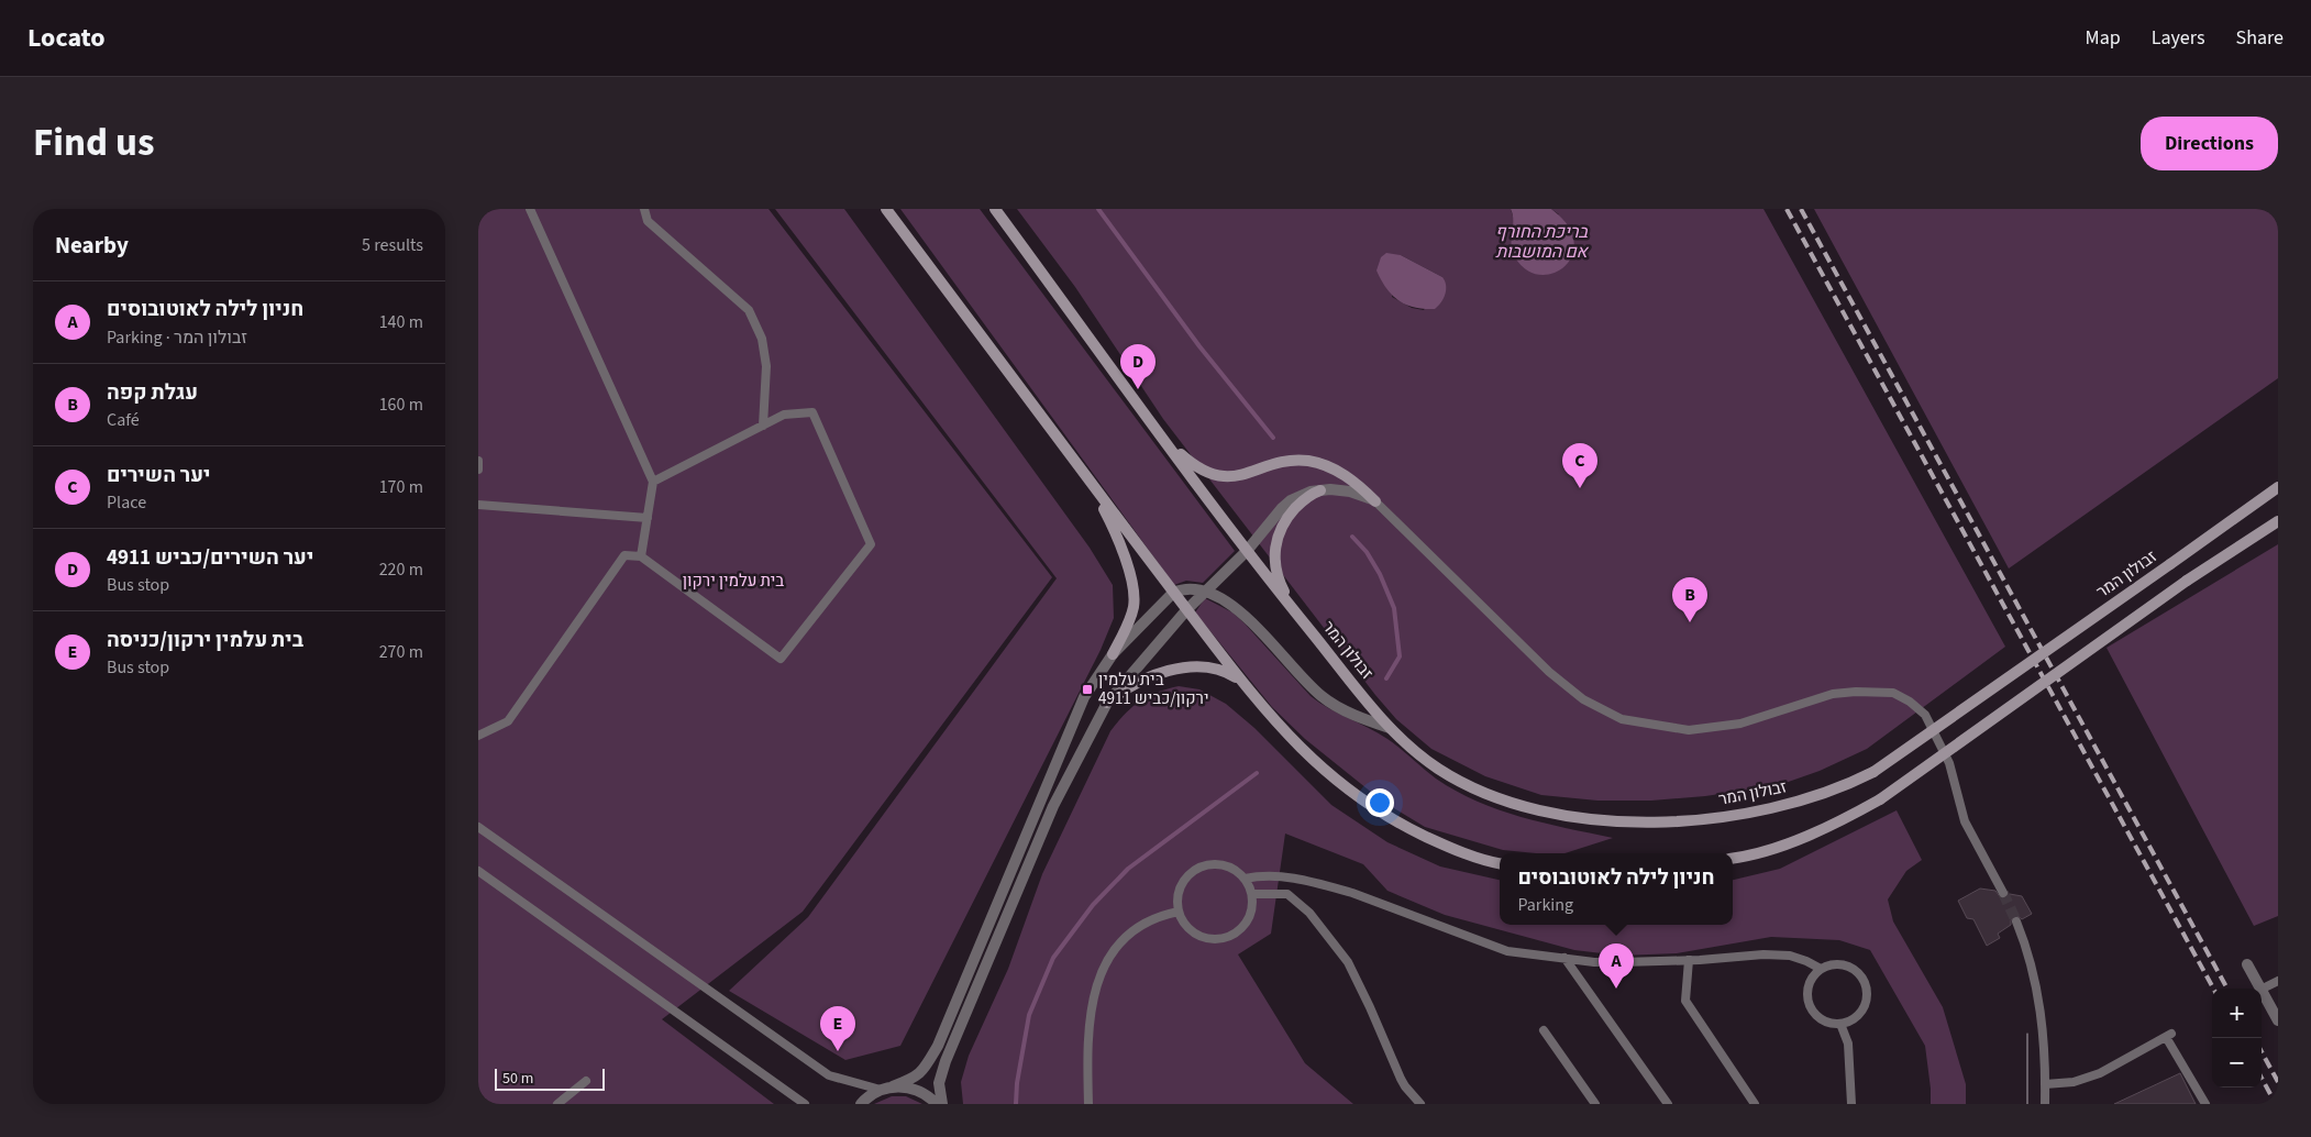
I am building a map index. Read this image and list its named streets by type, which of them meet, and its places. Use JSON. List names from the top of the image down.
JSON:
{
  "streets": {
    "main road": ["זבולון המר"]
  },
  "water": ["בריכת החורף אם המושבות"],
  "parks": ["בית עלמין ירקון"],
  "places": {
    "transit": ["בית עלמין ירקון/כביש 4911"]
  },
  "scale_bar": "50 m",
  "page": {
    "header": "Locato",
    "nav": ["Map", "Layers", "Share"],
    "title": "Find us",
    "buttons": "Directions",
    "heading": ["Nearby", "5 results"],
    "list": [
      {
        "mark": "A",
        "name": "חניון לילה לאוטובוסים",
        "note": "Parking · זבולון המר",
        "value": "140 m"
      },
      {
        "mark": "B",
        "name": "עגלת קפה",
        "note": "Café",
        "value": "160 m"
      },
      {
        "mark": "C",
        "name": "יער השירים",
        "note": "Place",
        "value": "170 m"
      },
      {
        "mark": "D",
        "name": "יער השירים/כביש 4911",
        "note": "Bus stop",
        "value": "220 m"
      },
      {
        "mark": "E",
        "name": "בית עלמין ירקון/כניסה",
        "note": "Bus stop",
        "value": "270 m"
      }
    ],
    "pins": [
      "D",
      "C",
      "B",
      "A",
      "E"
    ],
    "popup": ["חניון לילה לאוטובוסים", "Parking"],
    "map_buttons": ["+", "−"],
    "scale": "50 m"
  }
}
